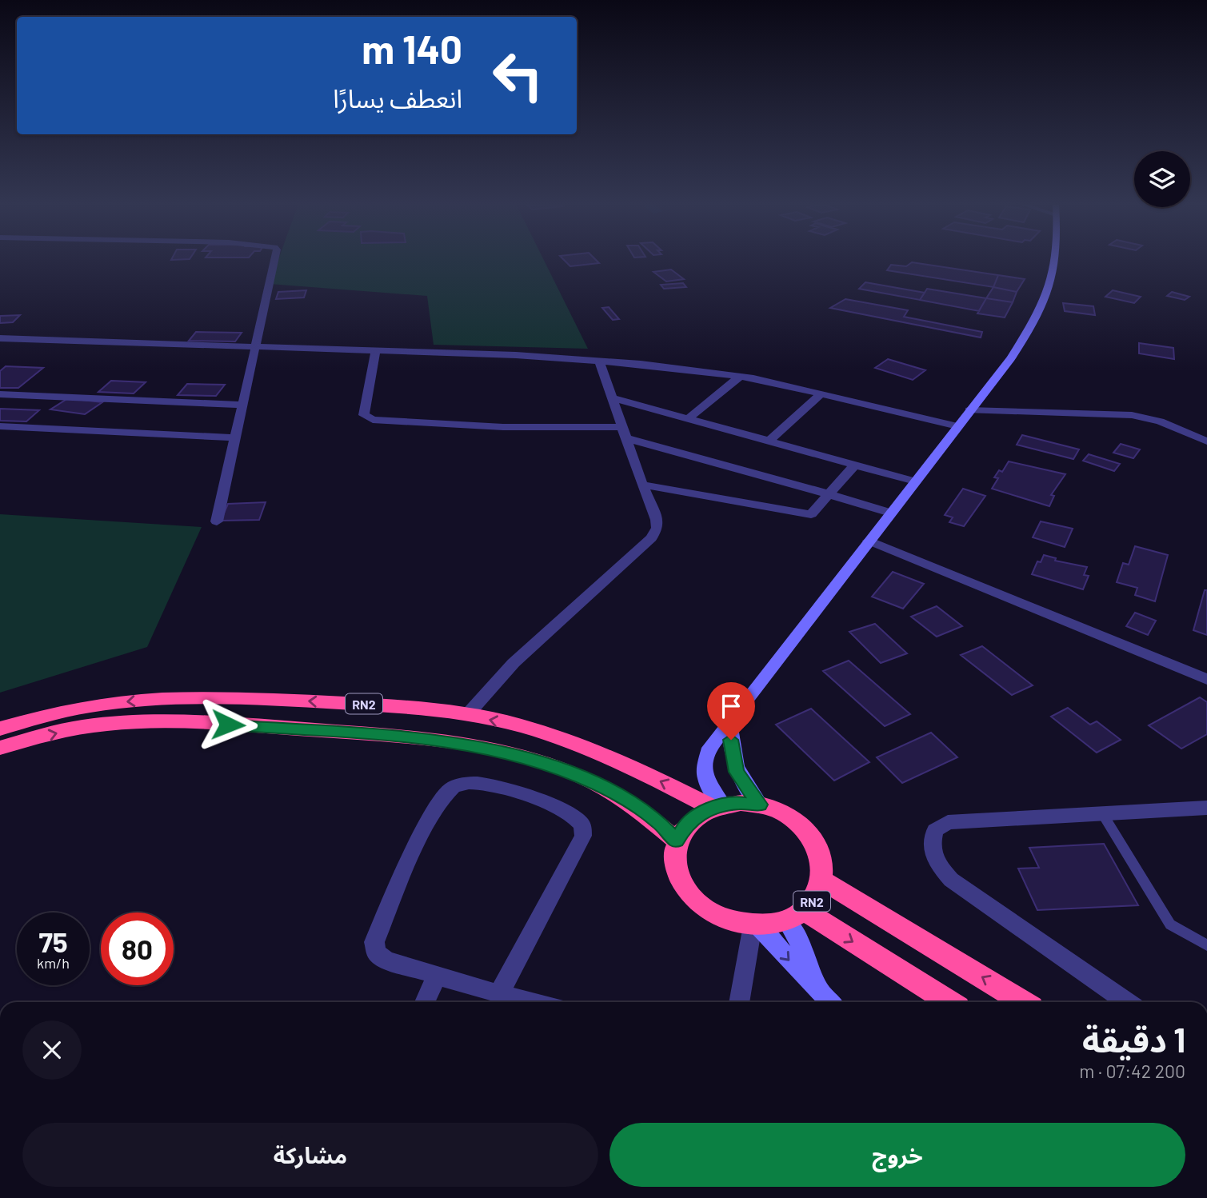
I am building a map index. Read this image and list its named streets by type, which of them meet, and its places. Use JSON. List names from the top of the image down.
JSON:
{
  "streets": {
    "highway": ["RN2"]
  },
  "page": {
    "turn": ["140 m", "انعطف يسارًا"],
    "speed": "75 km/h",
    "limit": "80",
    "heading": ["1 دقيقة", "200 m · 07:42"],
    "buttons": ["خروج", "مشاركة"]
  }
}
